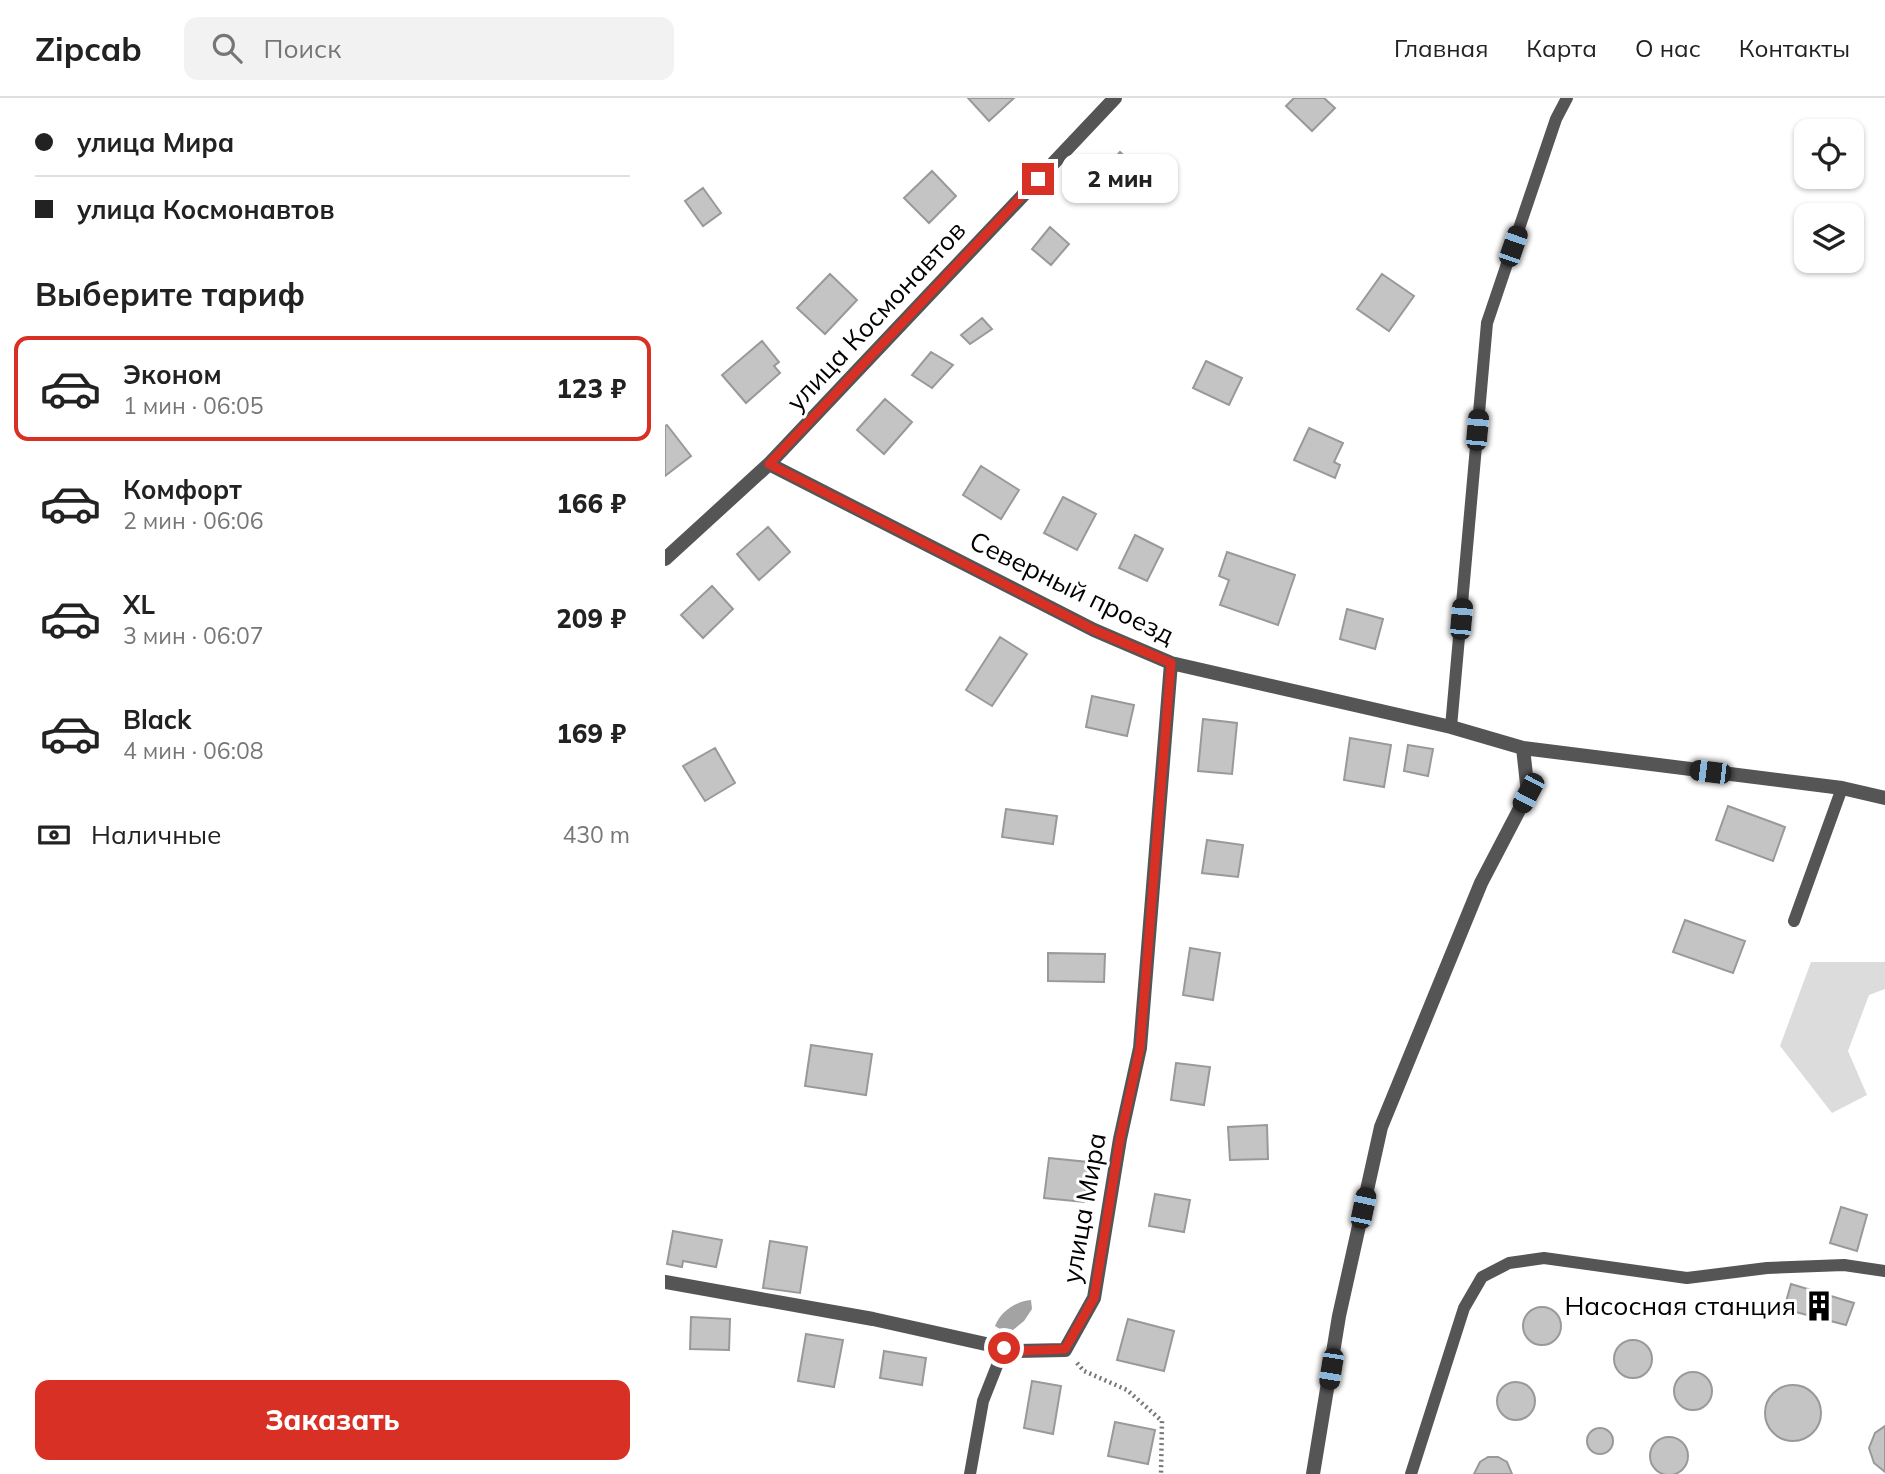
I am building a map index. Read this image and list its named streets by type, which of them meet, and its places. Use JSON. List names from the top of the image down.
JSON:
{
  "streets": {
    "street": ["улица Космонавтов", "Северный проезд", "улица Мира"]
  },
  "crossings": [
    ["улица Космонавтов", "Северный проезд"],
    ["Северный проезд", "улица Мира"]
  ],
  "places": {
    "building": ["Насосная станция"]
  },
  "page": {
    "header": "Zipcab",
    "search": "Поиск",
    "nav": [
      "Главная",
      "Карта",
      "О нас",
      "Контакты"
    ],
    "banner": ["улица Мира", "улица Космонавтов"],
    "bubble": "2 мин",
    "heading": "Выберите тариф",
    "list": [
      {
        "name": "Эконом",
        "note": "1 мин · 06:05",
        "value": "123 ₽"
      },
      {
        "name": "Комфорт",
        "note": "2 мин · 06:06",
        "value": "166 ₽"
      },
      {
        "name": "XL",
        "note": "3 мин · 06:07",
        "value": "209 ₽"
      },
      {
        "name": "Black",
        "note": "4 мин · 06:08",
        "value": "169 ₽"
      }
    ],
    "pay": ["Наличные", "430 m"],
    "buttons": "Заказать"
  }
}
